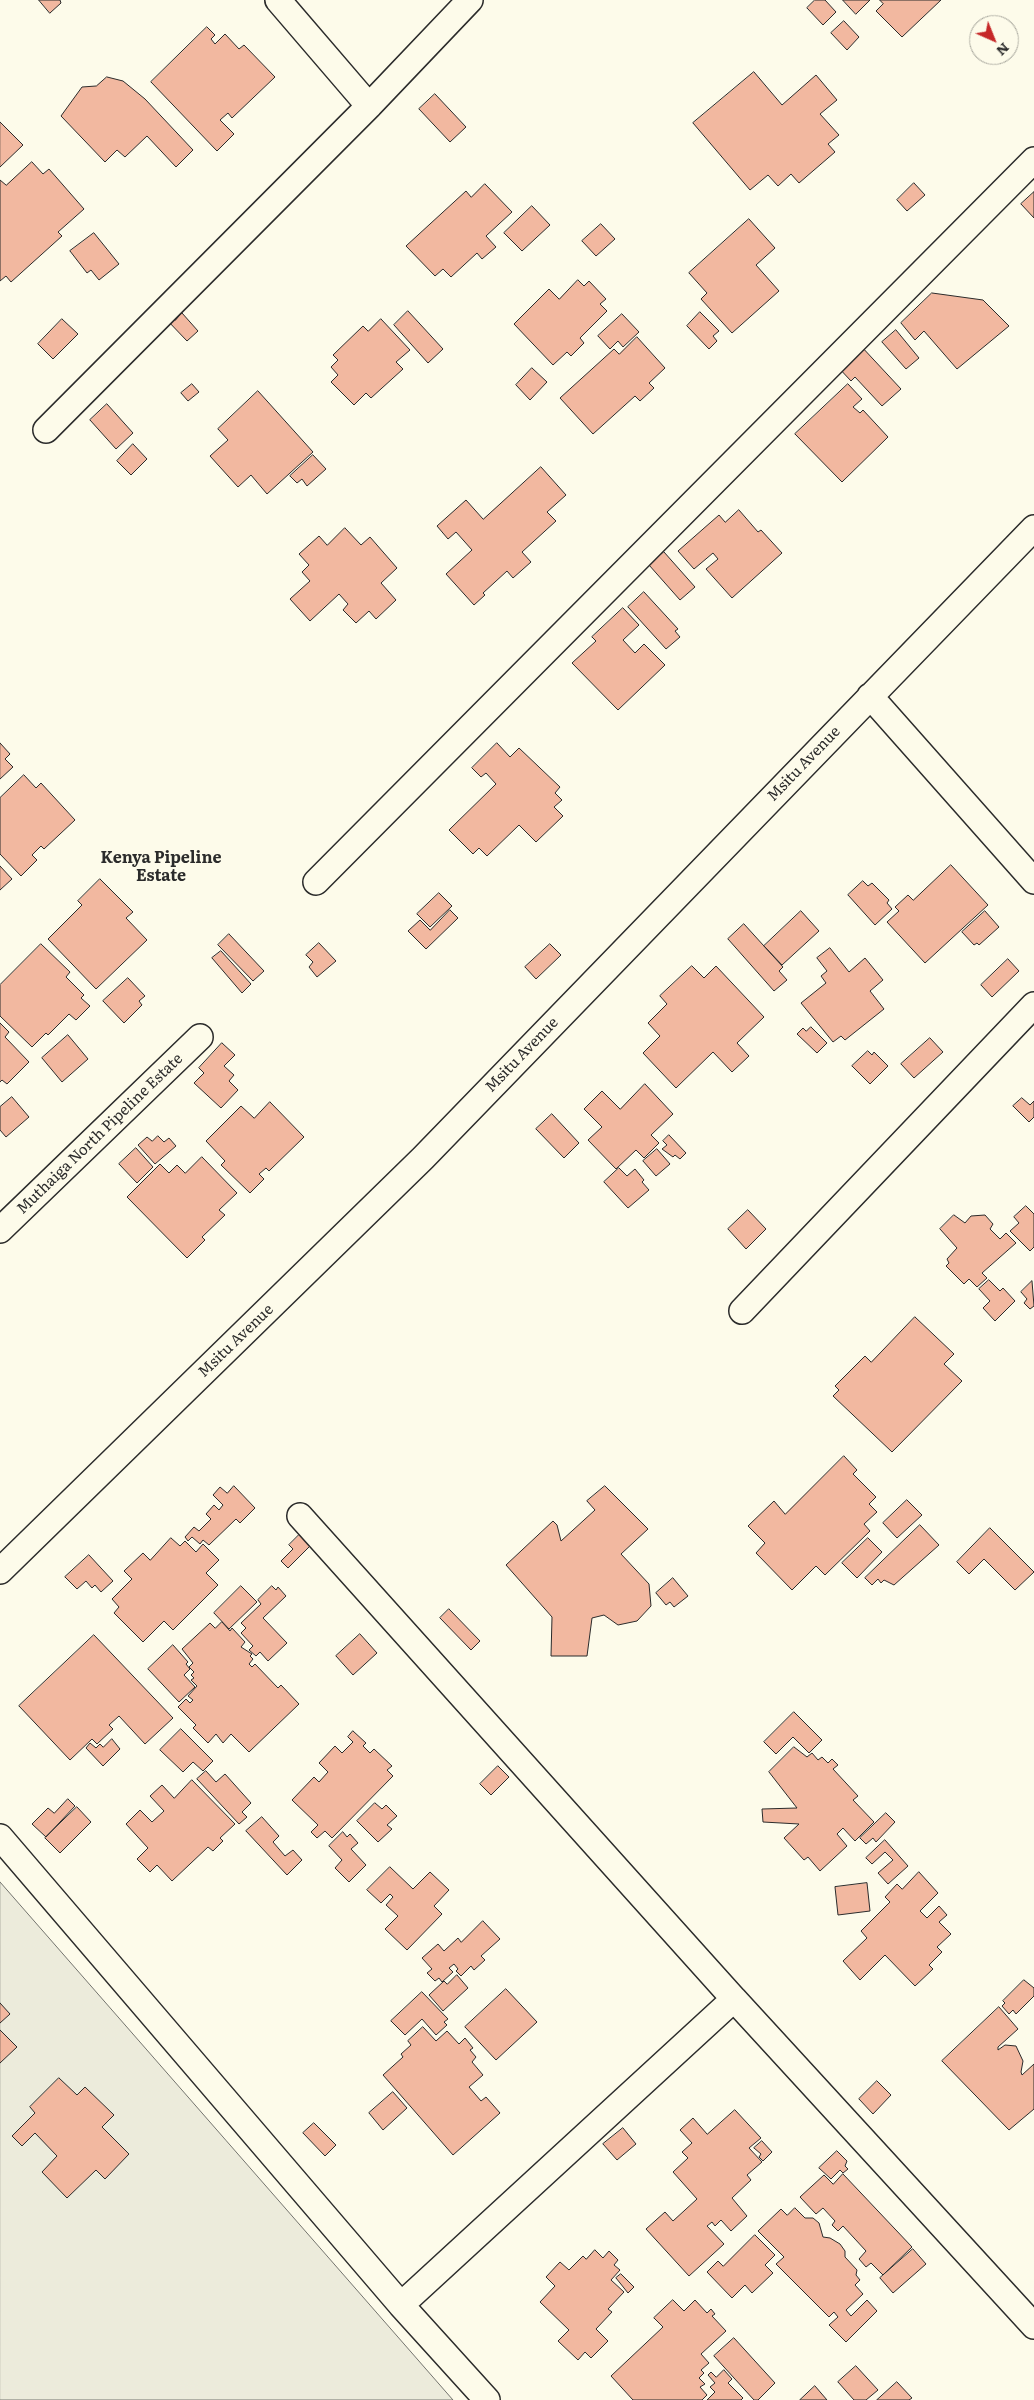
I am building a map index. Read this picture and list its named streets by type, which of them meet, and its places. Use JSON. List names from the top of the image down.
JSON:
{
  "streets": {
    "street": ["Msitu Avenue", "Muthaiga North Pipeline Estate"]
  },
  "districts": ["Kenya Pipeline Estate"],
  "north": "bottom right"
}
